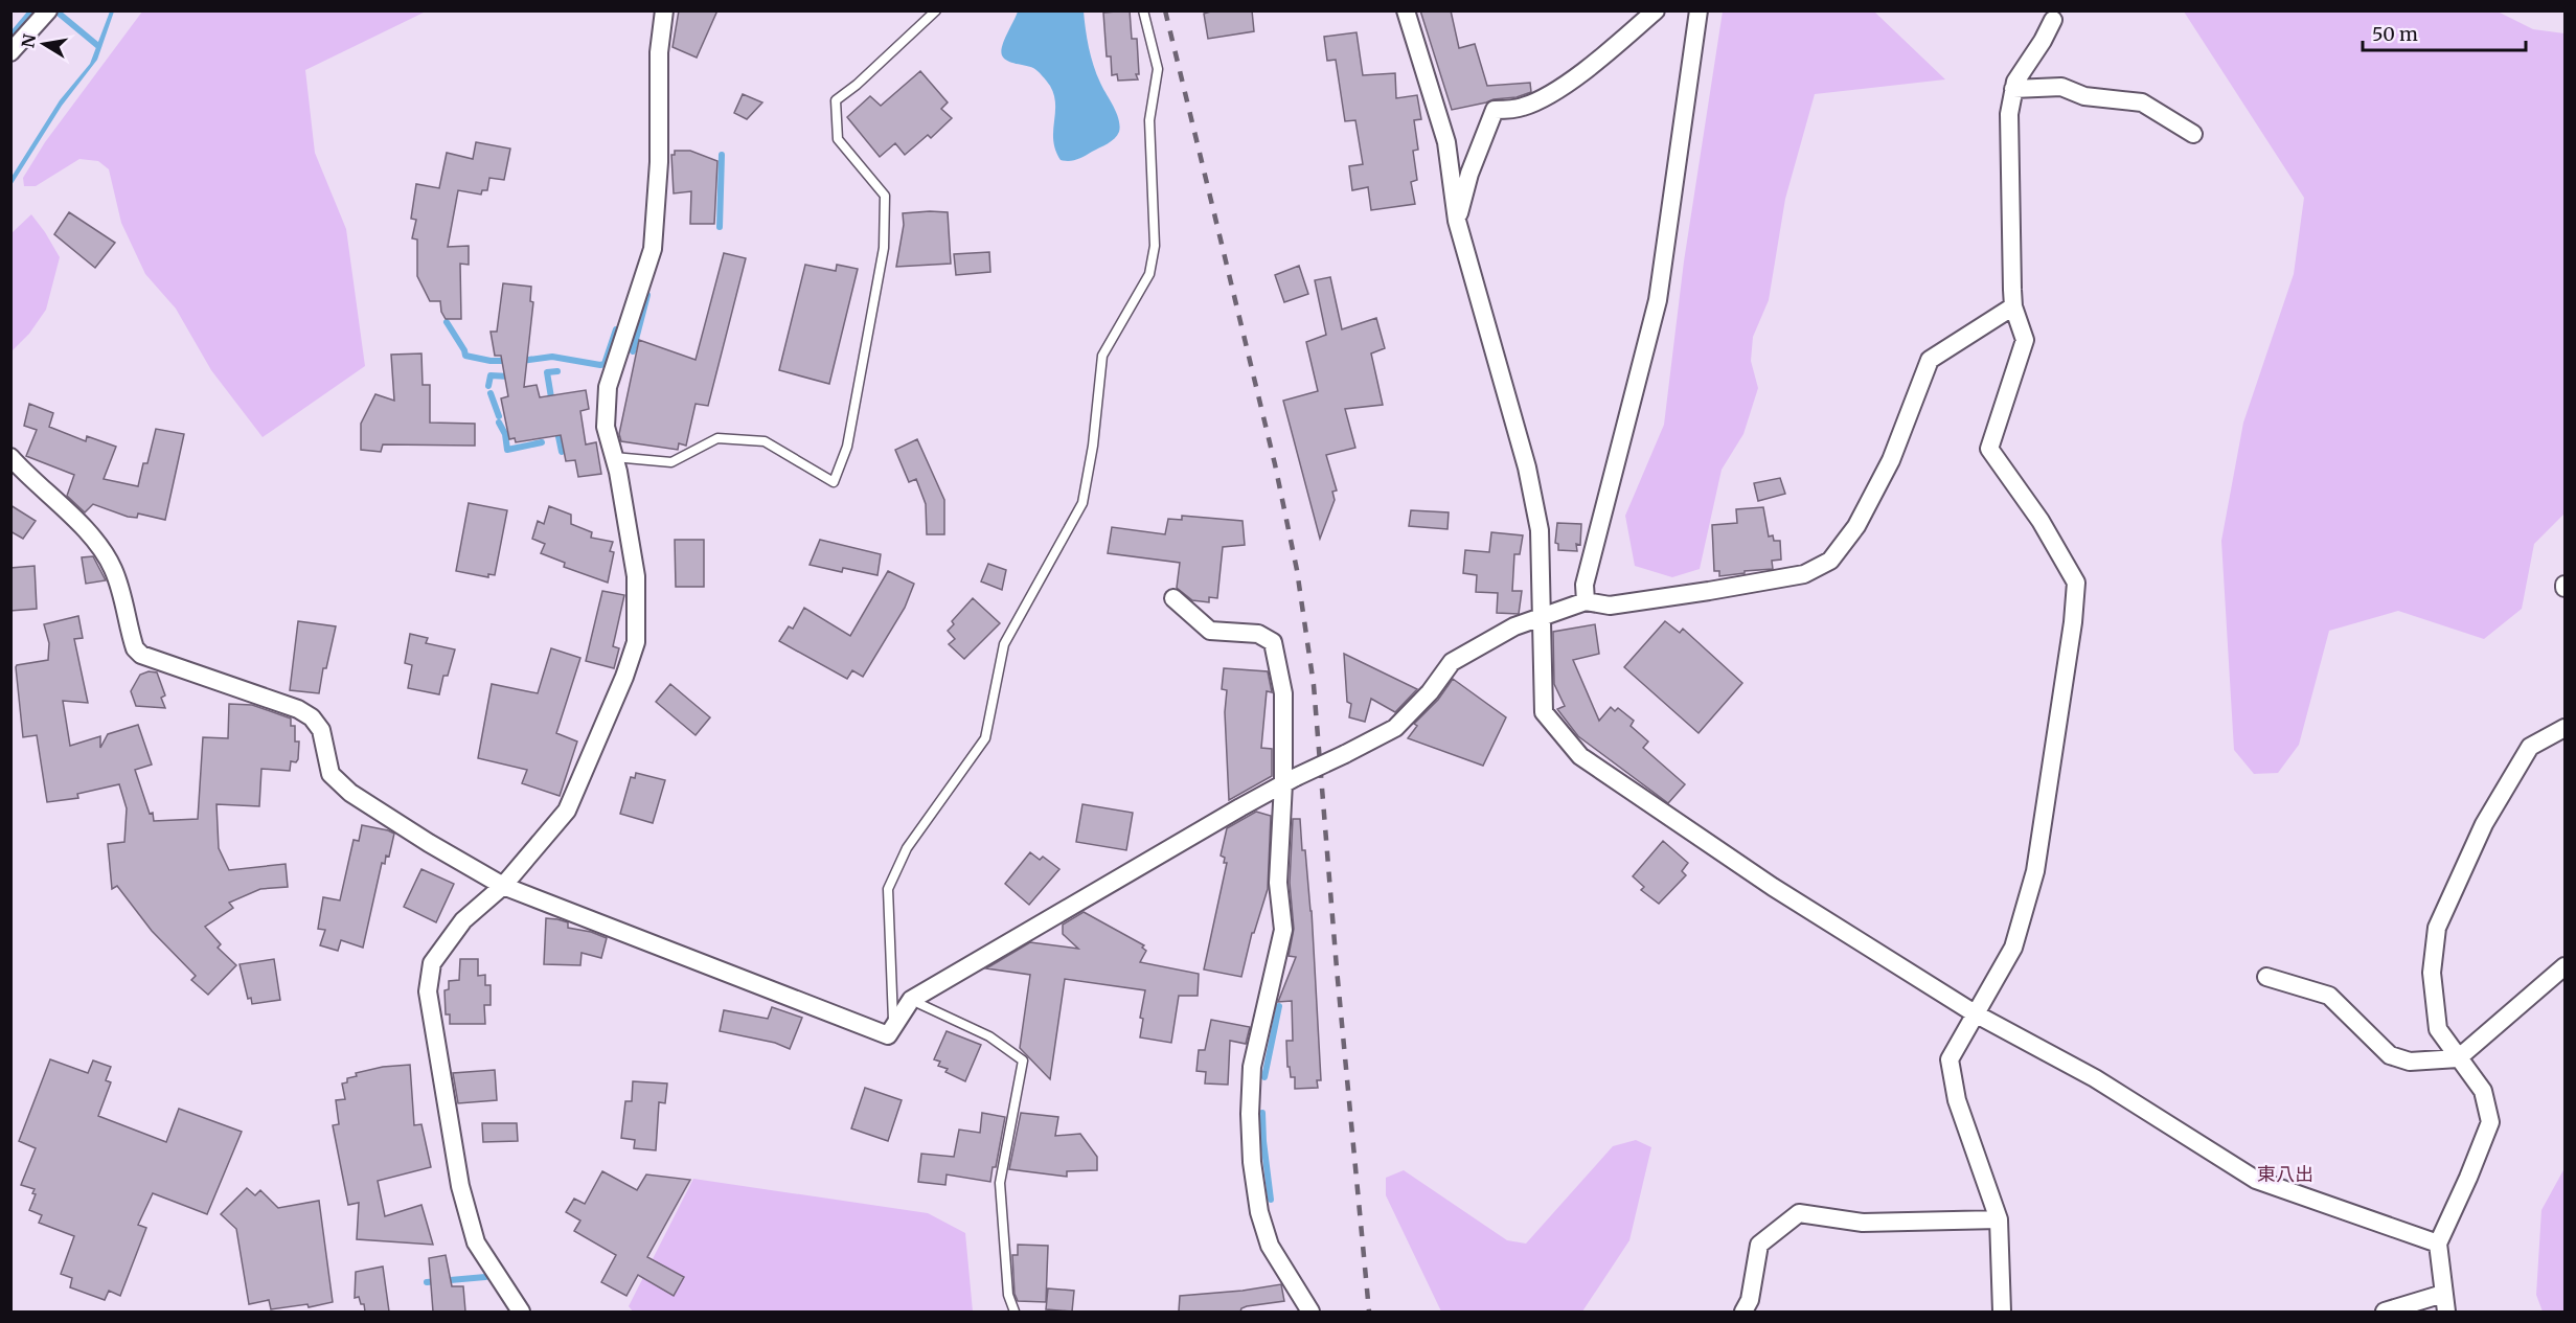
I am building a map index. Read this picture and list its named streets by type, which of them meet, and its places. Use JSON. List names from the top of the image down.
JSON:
{
  "districts": ["東八出"],
  "scale_bar": "50 m",
  "north": "left"
}
